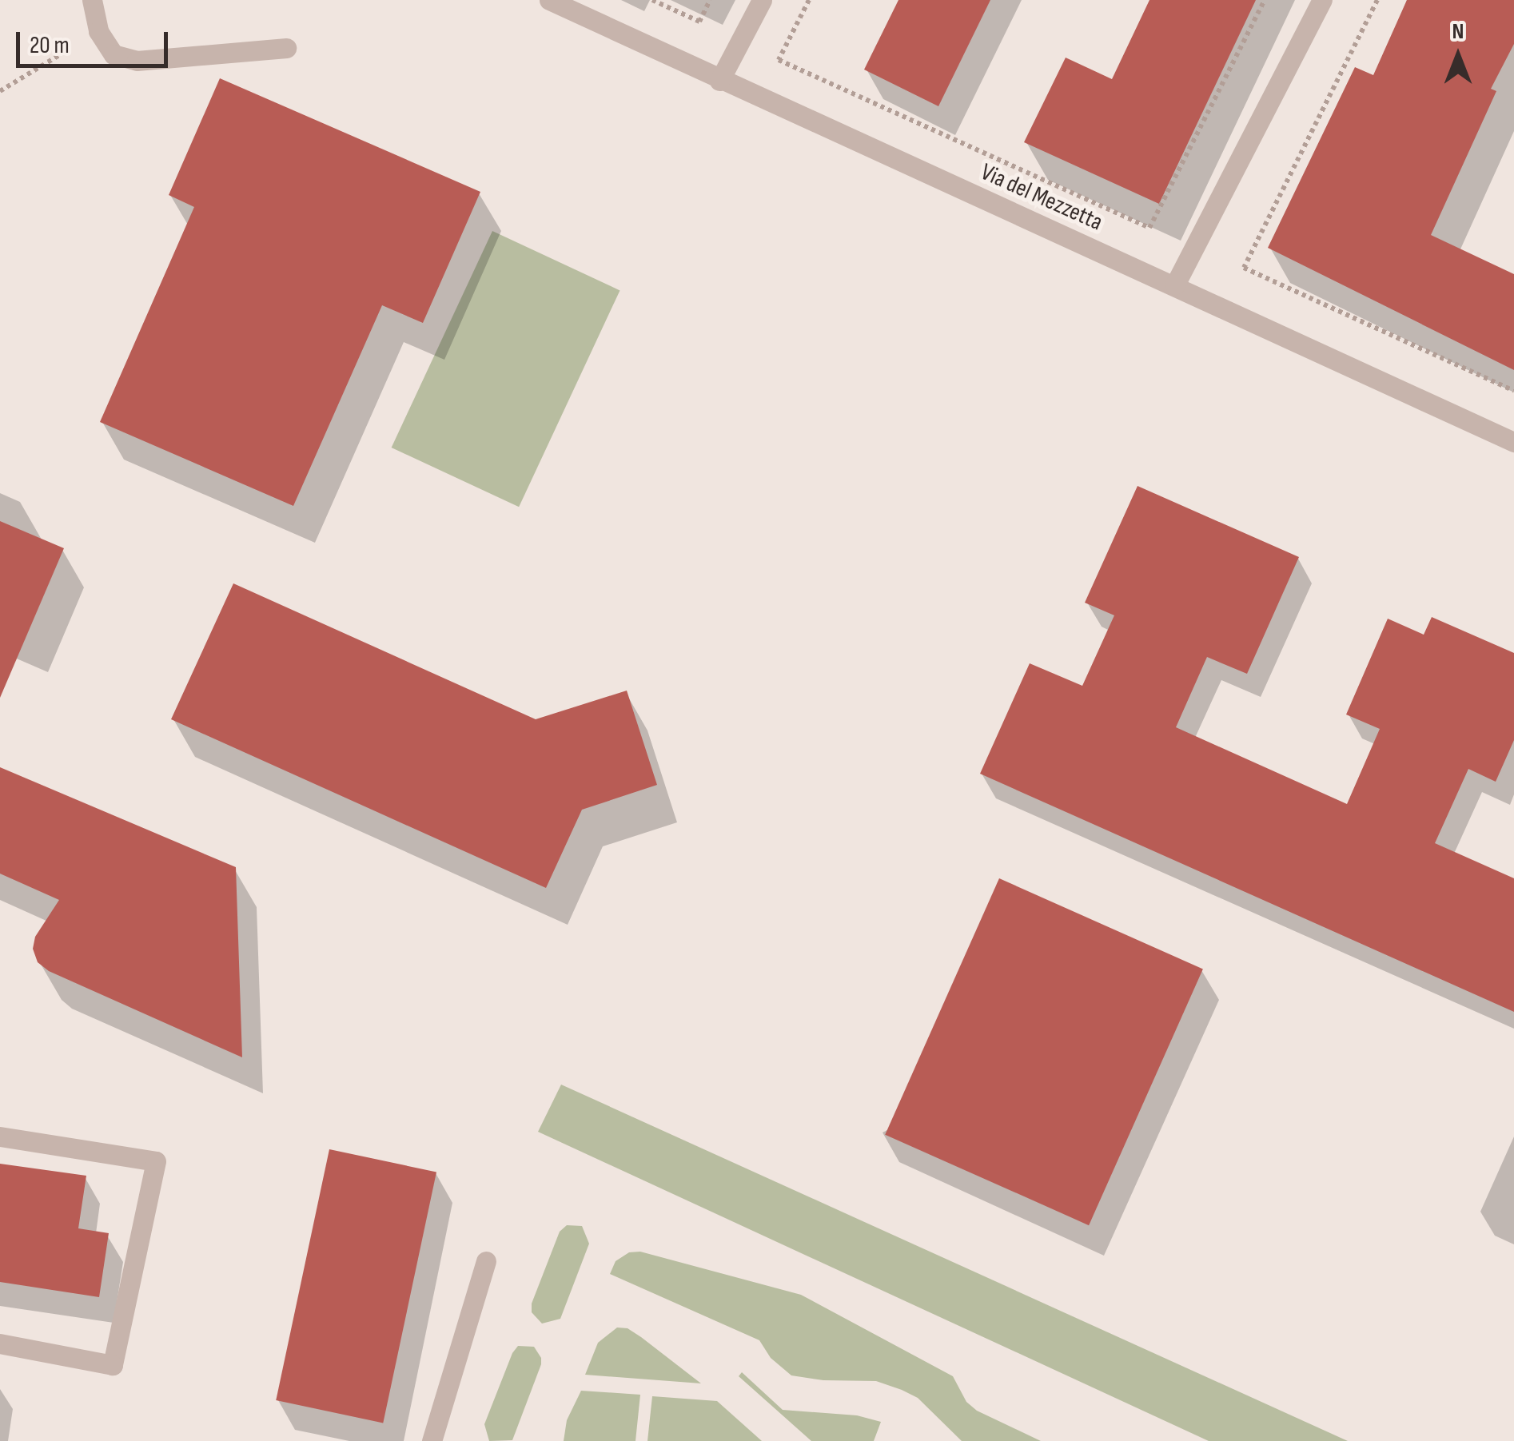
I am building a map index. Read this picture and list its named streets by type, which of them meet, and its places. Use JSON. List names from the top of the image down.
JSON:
{
  "streets": {
    "street": ["Via del Mezzetta"]
  },
  "scale_bar": "20 m",
  "north": "top"
}
